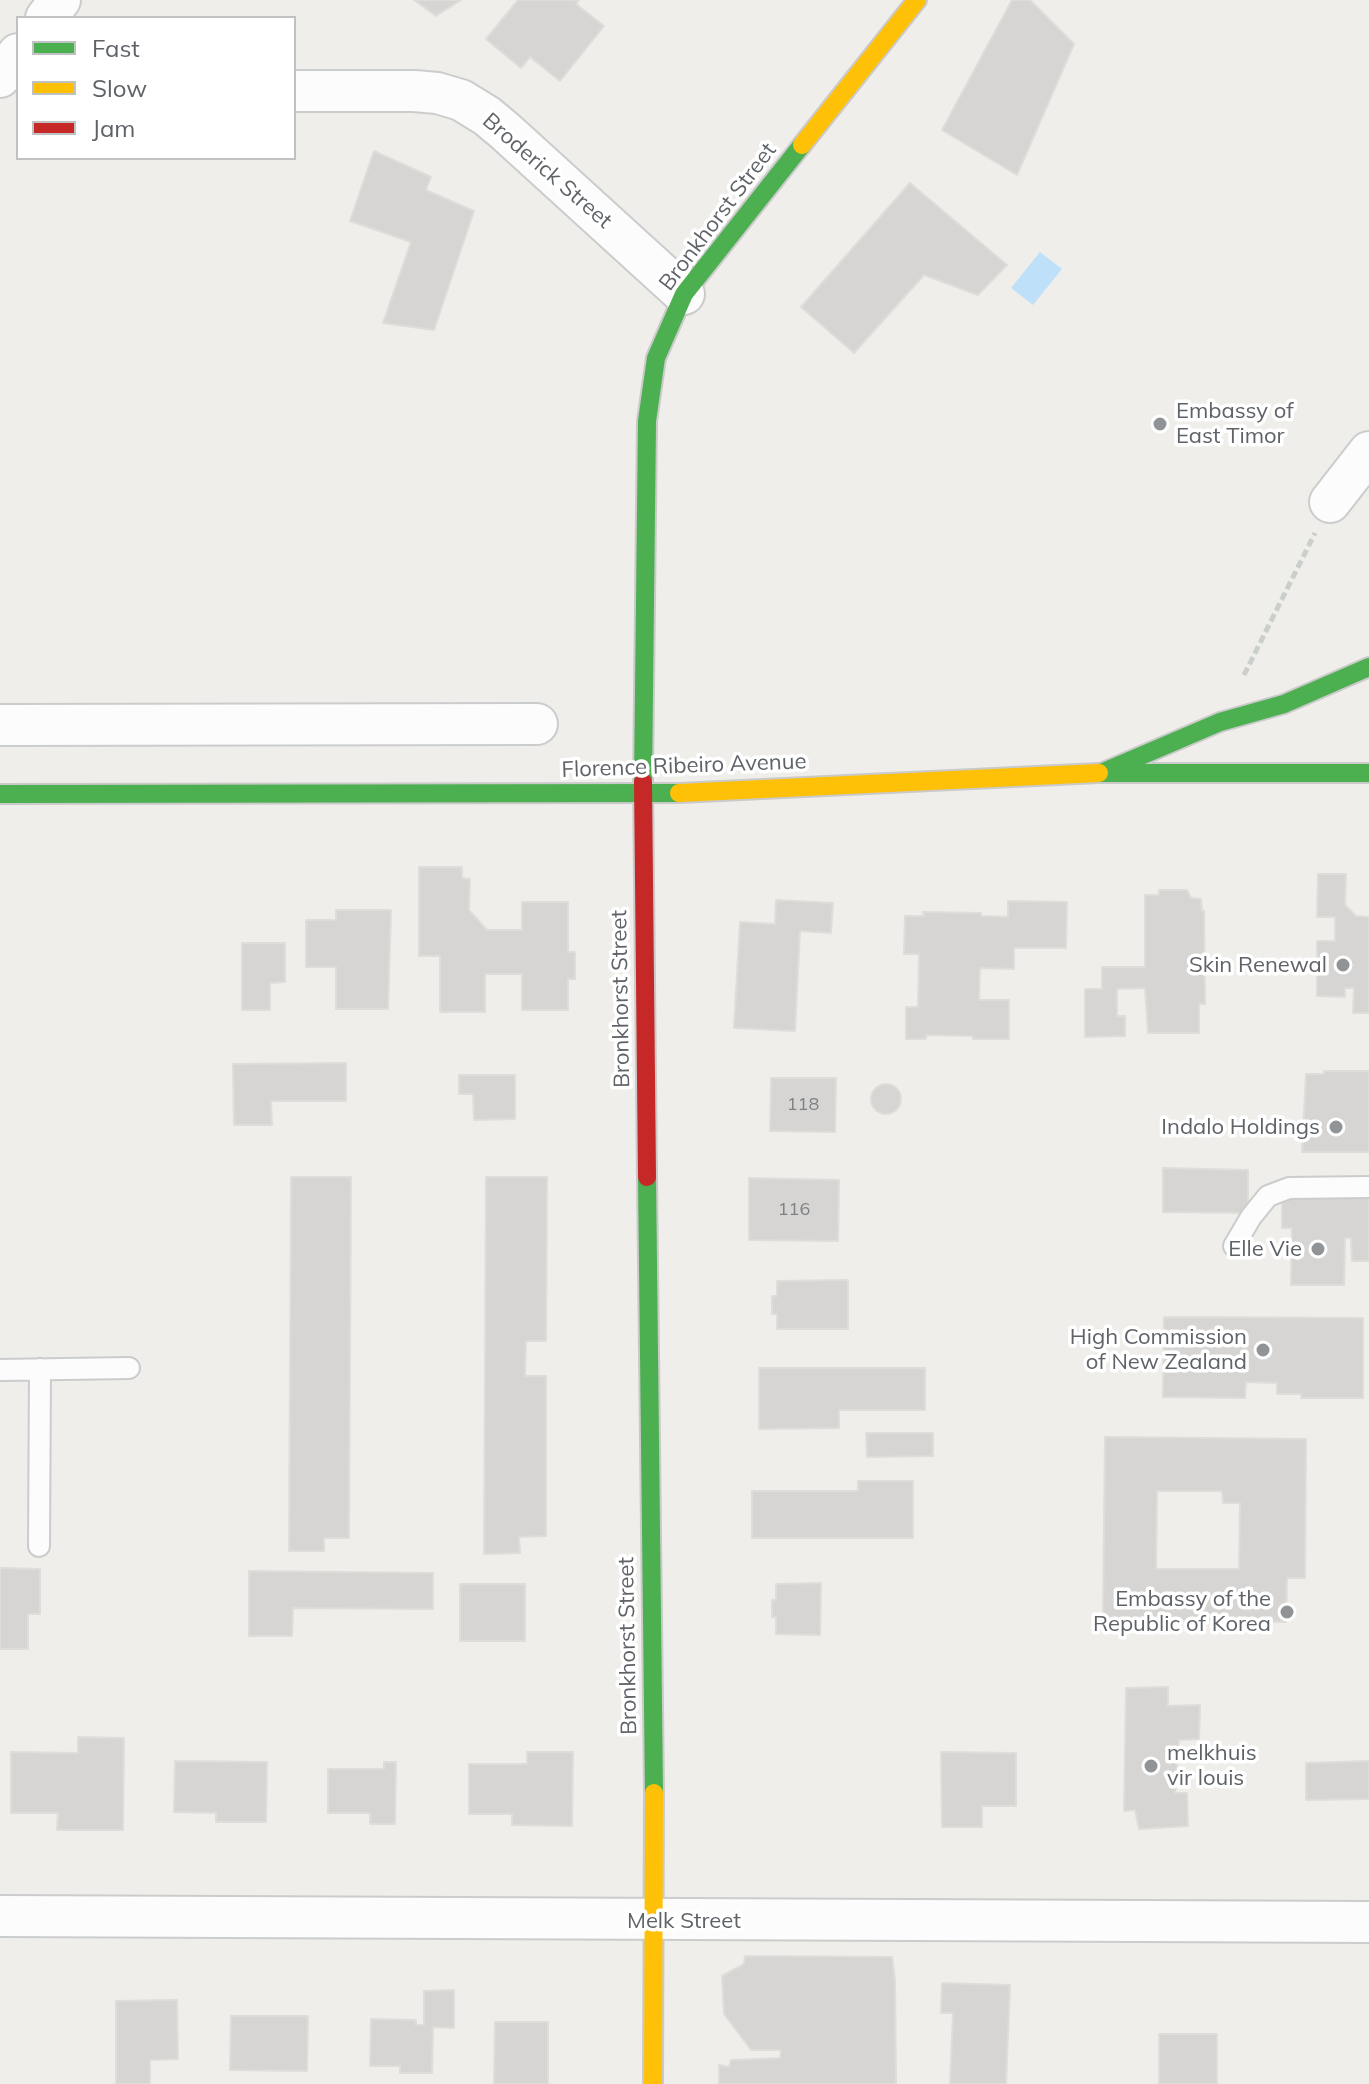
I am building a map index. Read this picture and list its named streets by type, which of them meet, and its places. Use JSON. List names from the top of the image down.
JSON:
{
  "streets": {
    "street": [
      "Broderick Street",
      "Bronkhorst Street",
      "Florence Ribeiro Avenue",
      "Melk Street"
    ]
  },
  "crossings": [
    ["Broderick Street", "Bronkhorst Street"],
    ["Bronkhorst Street", "Florence Ribeiro Avenue"],
    ["Bronkhorst Street", "Melk Street"]
  ],
  "places": [
    "Embassy of East Timor",
    "Skin Renewal",
    "Indalo Holdings",
    "Elle Vie",
    "High Commission of New Zealand",
    "Embassy of the Republic of Korea",
    "melkhuis vir louis"
  ],
  "house_numbers": ["118", "116"],
  "legend": ["Fast", "Slow", "Jam"]
}
